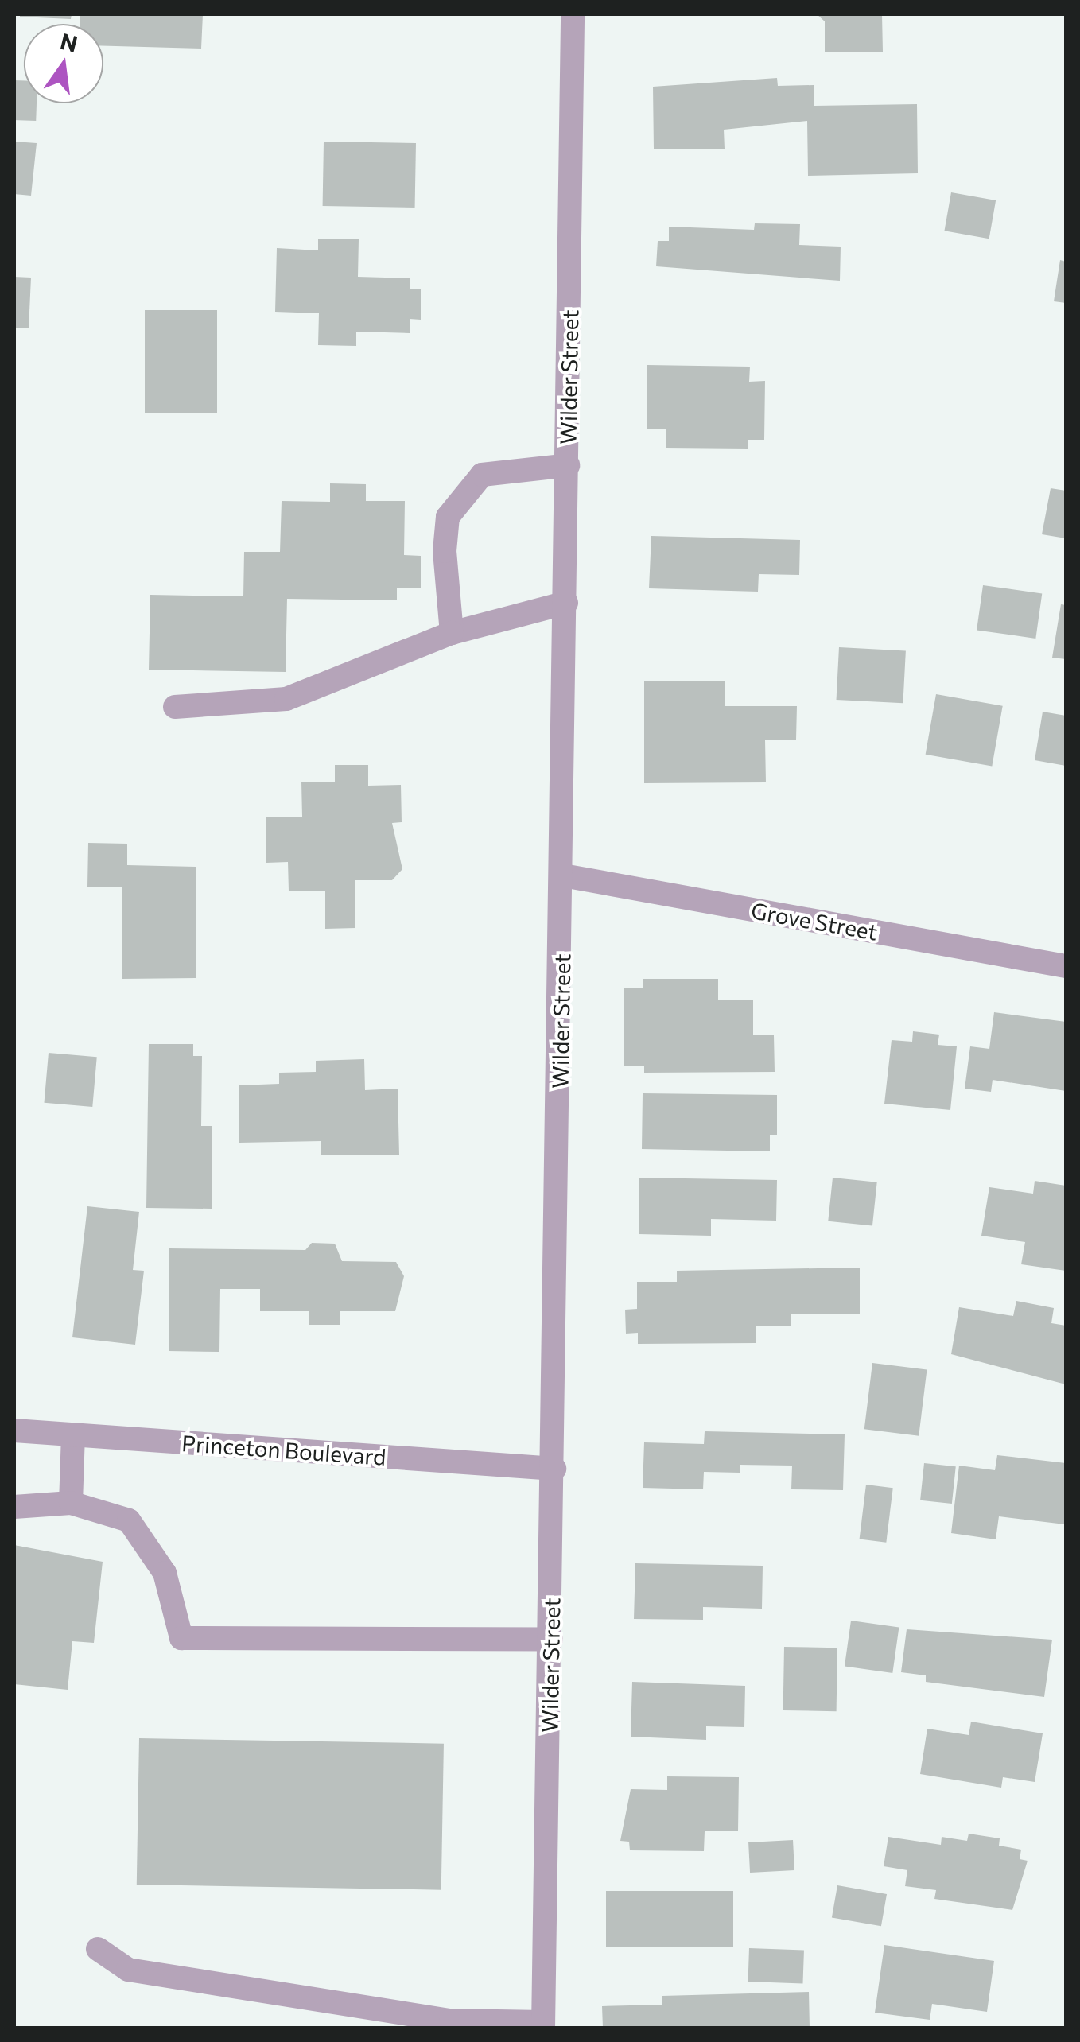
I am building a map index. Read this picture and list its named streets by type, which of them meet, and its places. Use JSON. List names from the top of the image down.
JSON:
{
  "streets": {
    "street": ["Wilder Street", "Grove Street", "Princeton Boulevard"]
  },
  "crossings": [
    ["Wilder Street", "Grove Street"],
    ["Wilder Street", "Princeton Boulevard"]
  ],
  "north": "top"
}
